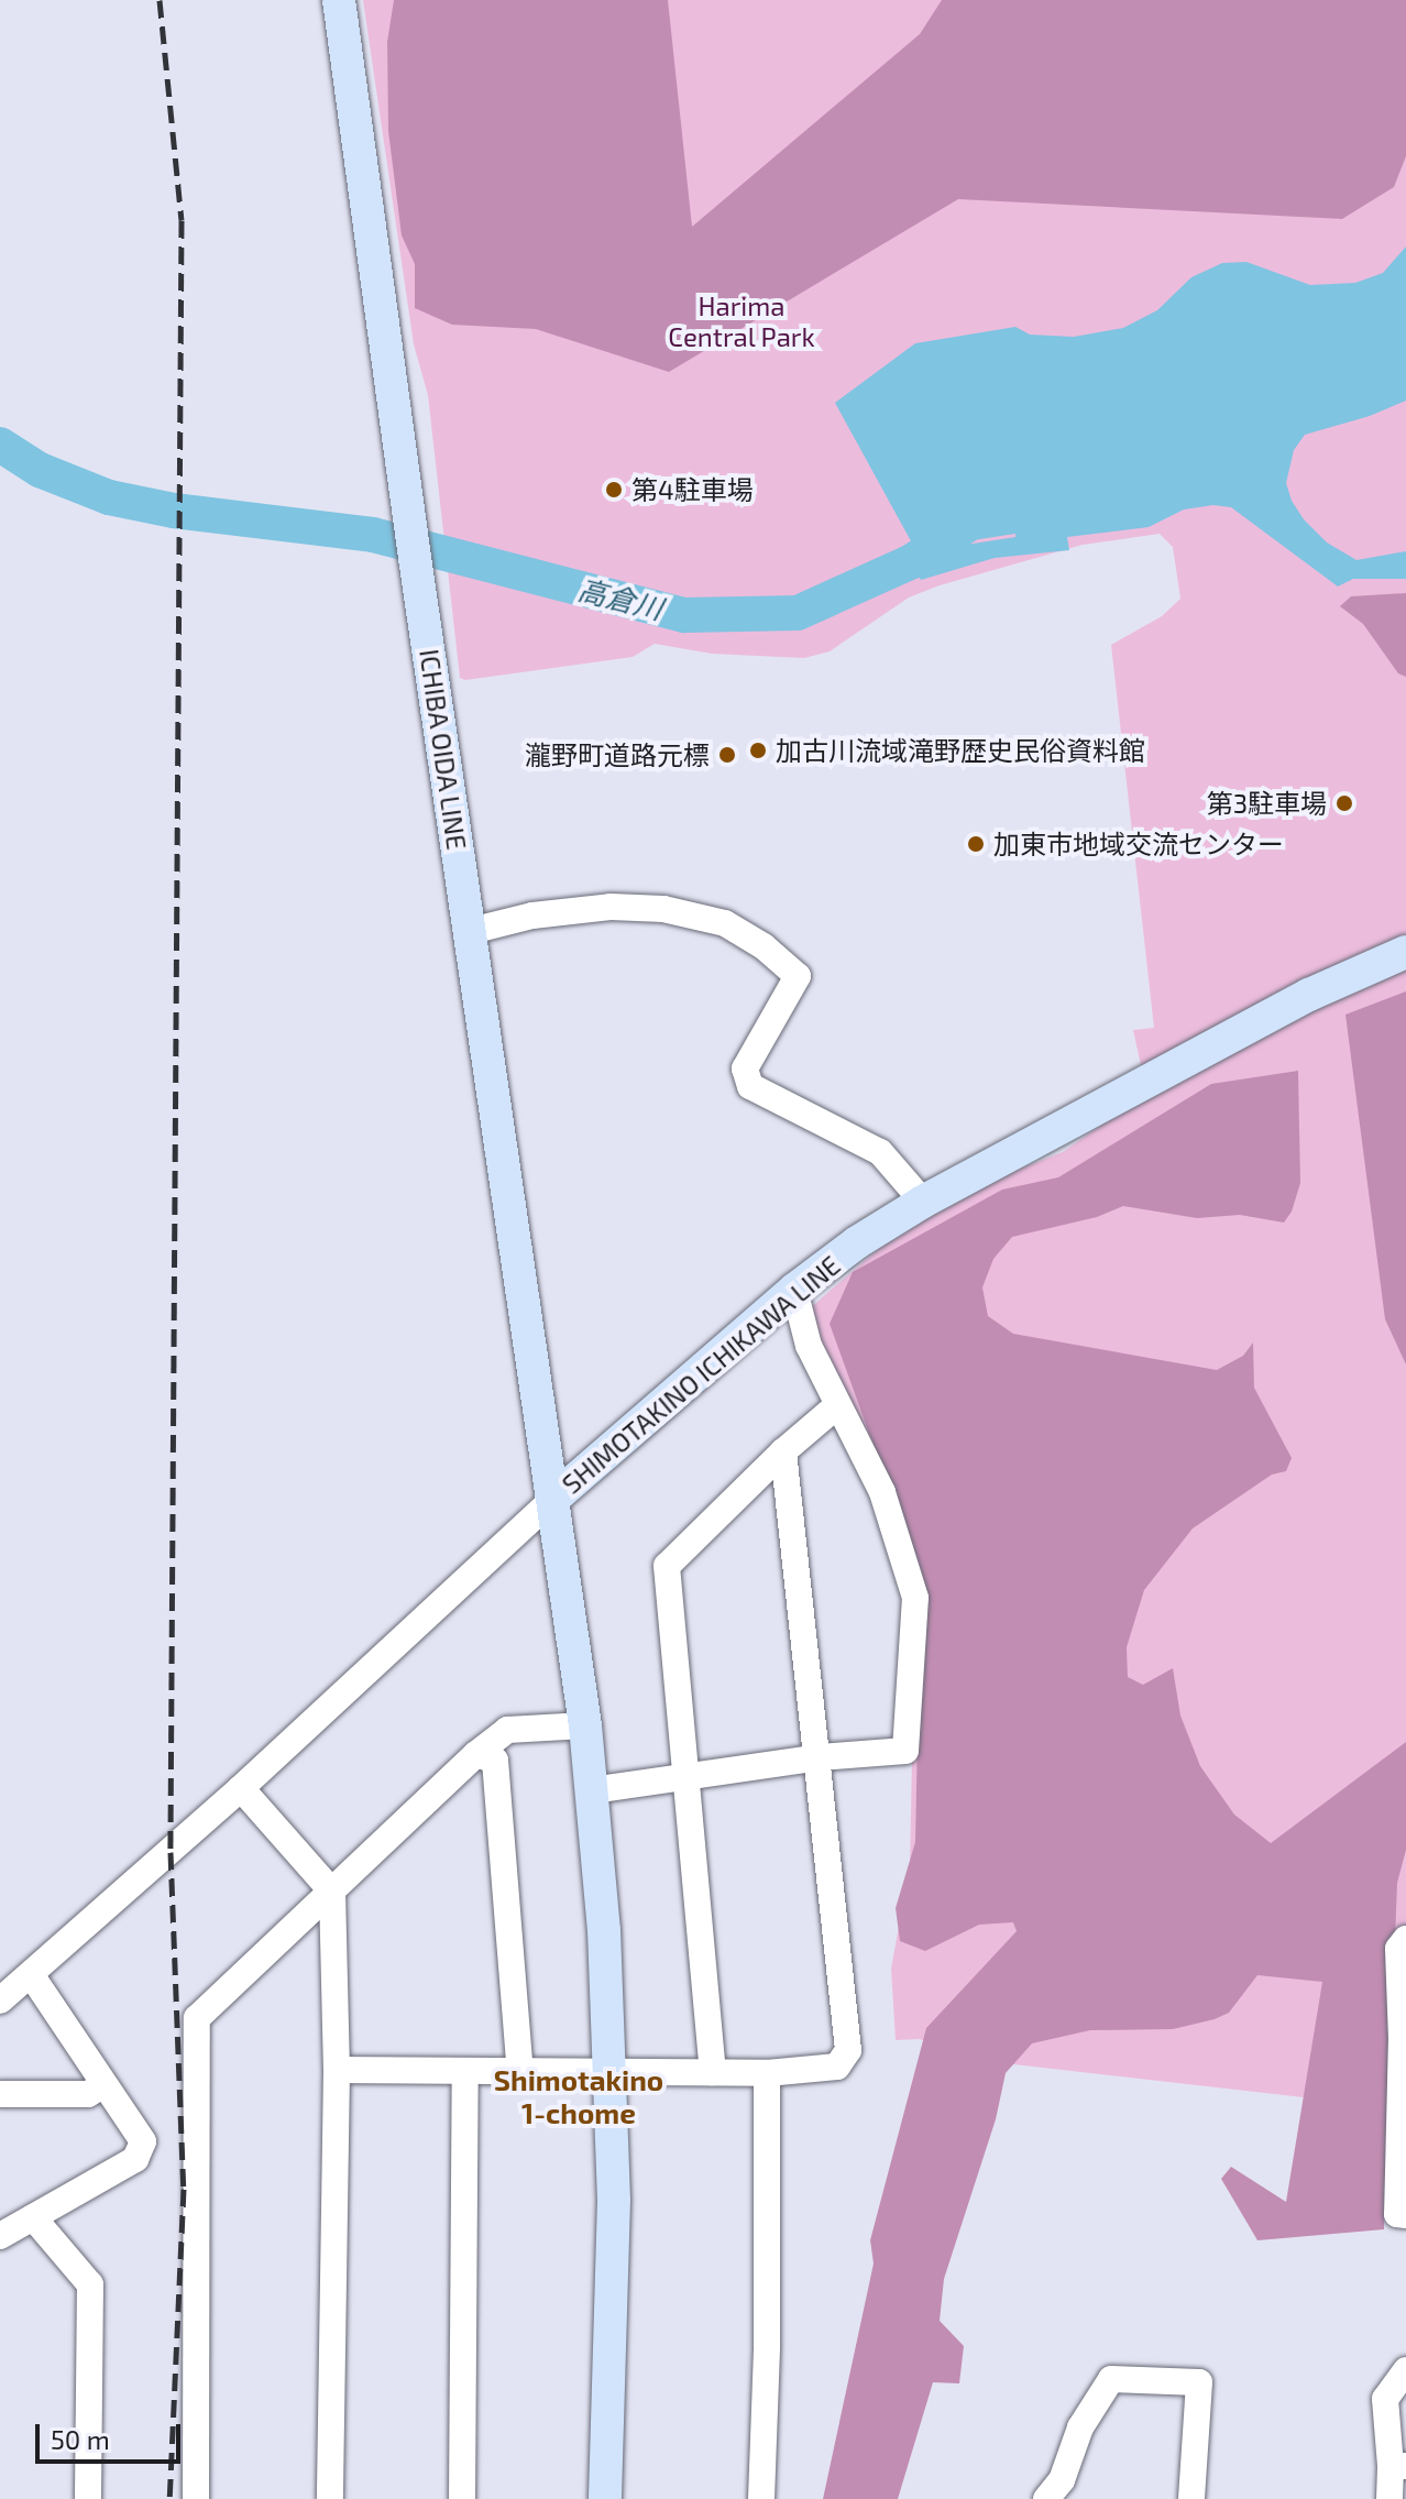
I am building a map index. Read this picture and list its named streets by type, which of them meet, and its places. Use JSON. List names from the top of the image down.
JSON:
{
  "streets": {
    "main road": ["ICHIBA OIDA LINE", "SHIMOTAKINO ICHIKAWA LINE"]
  },
  "crossings": [
    ["ICHIBA OIDA LINE", "SHIMOTAKINO ICHIKAWA LINE"]
  ],
  "districts": ["Shimotakino 1-chome"],
  "water": ["高倉川"],
  "parks": ["Harima Central Park"],
  "places": [
    "第4駐車場",
    "加古川流域滝野歴史民俗資料館",
    "瀧野町道路元標",
    "第3駐車場",
    "加東市地域交流センター"
  ],
  "scale_bar": "50 m"
}
